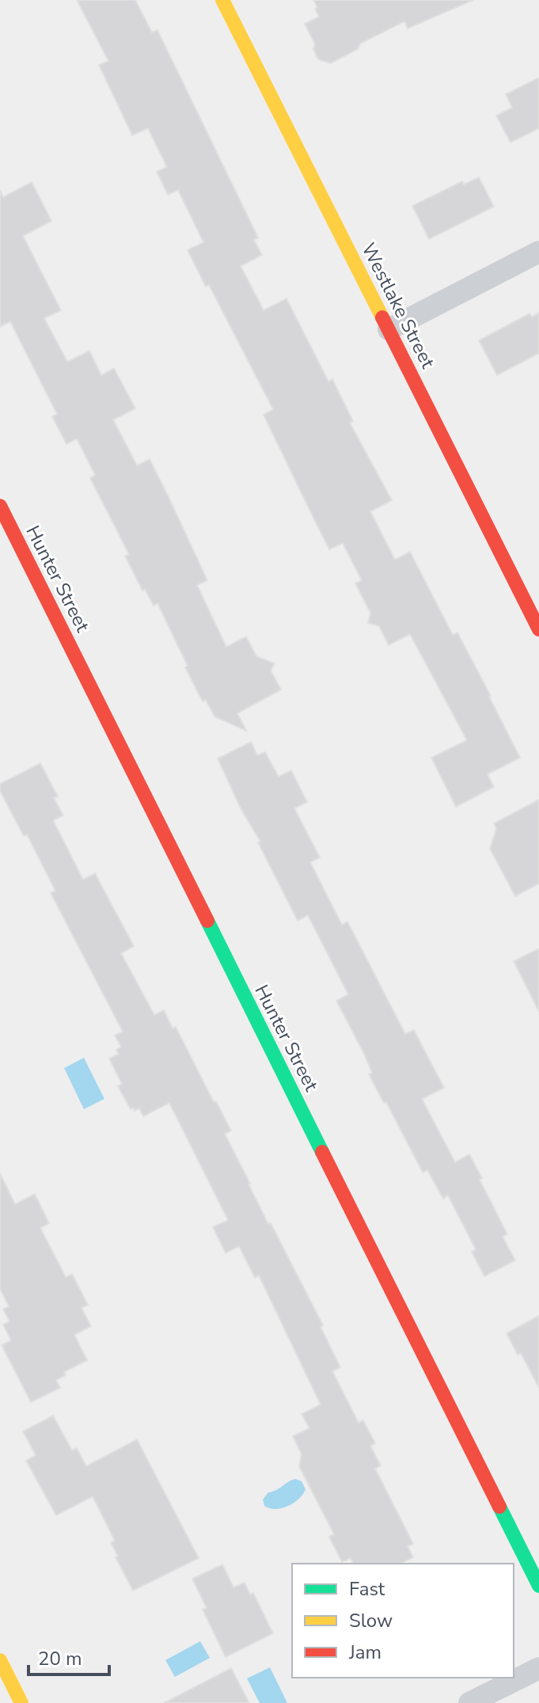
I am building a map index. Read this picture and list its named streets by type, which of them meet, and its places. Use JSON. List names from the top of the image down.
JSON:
{
  "streets": {
    "street": ["Westlake Street", "Hunter Street"]
  },
  "legend": ["Fast", "Slow", "Jam"],
  "scale_bar": "20 m"
}
